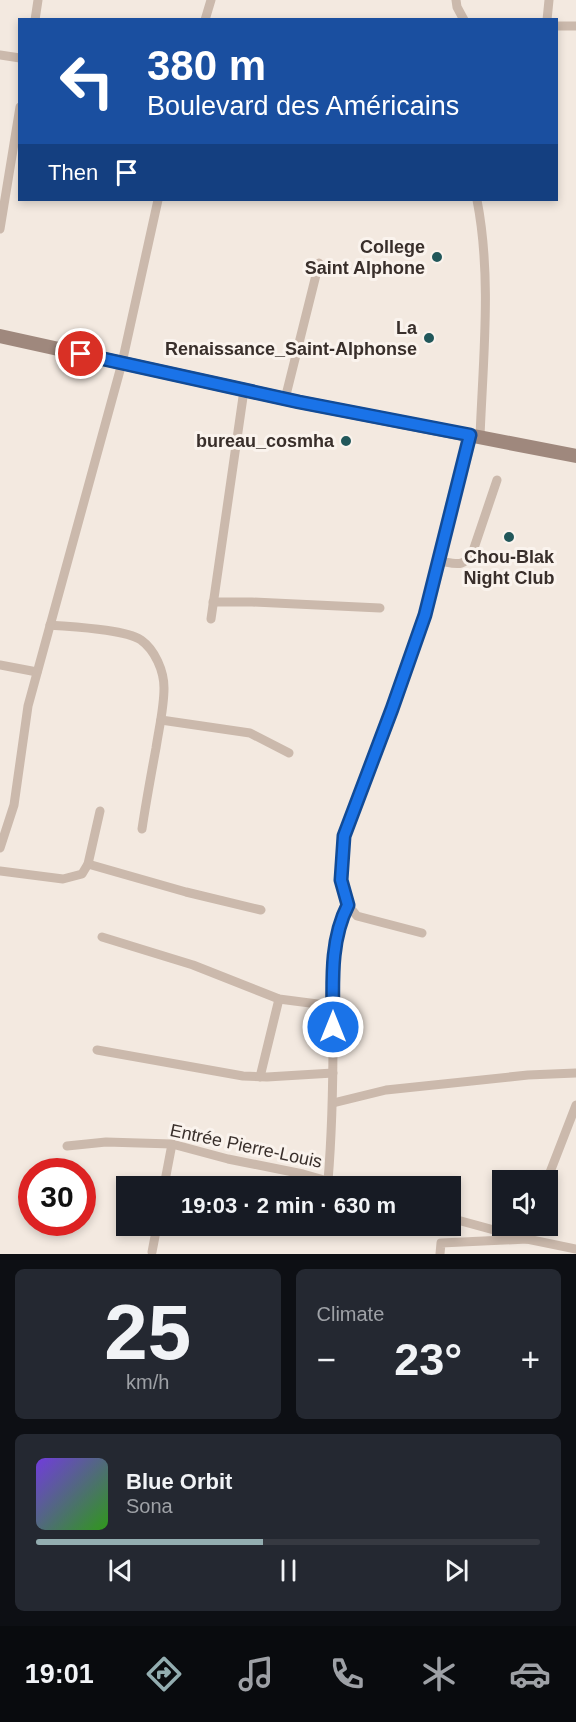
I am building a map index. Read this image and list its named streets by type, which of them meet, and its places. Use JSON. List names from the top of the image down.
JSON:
{
  "streets": {
    "street": ["Entrée Pierre-Louis"]
  },
  "places": [
    "College Saint Alphone",
    "La Renaissance_Saint-Alphonse",
    "bureau_cosmha",
    "Chou-Blak Night Club"
  ],
  "page": {
    "turn": ["380 m", "Boulevard des Américains"],
    "then": "Then",
    "limit": "30",
    "trip": "19:03 · 2 min · 630 m",
    "tile": [
      ["25", "km/h"],
      "Climate"
    ],
    "heat": ["−", "23°", "+"],
    "song": ["Blue Orbit", "Sona"],
    "tabs": "19:01"
  }
}
